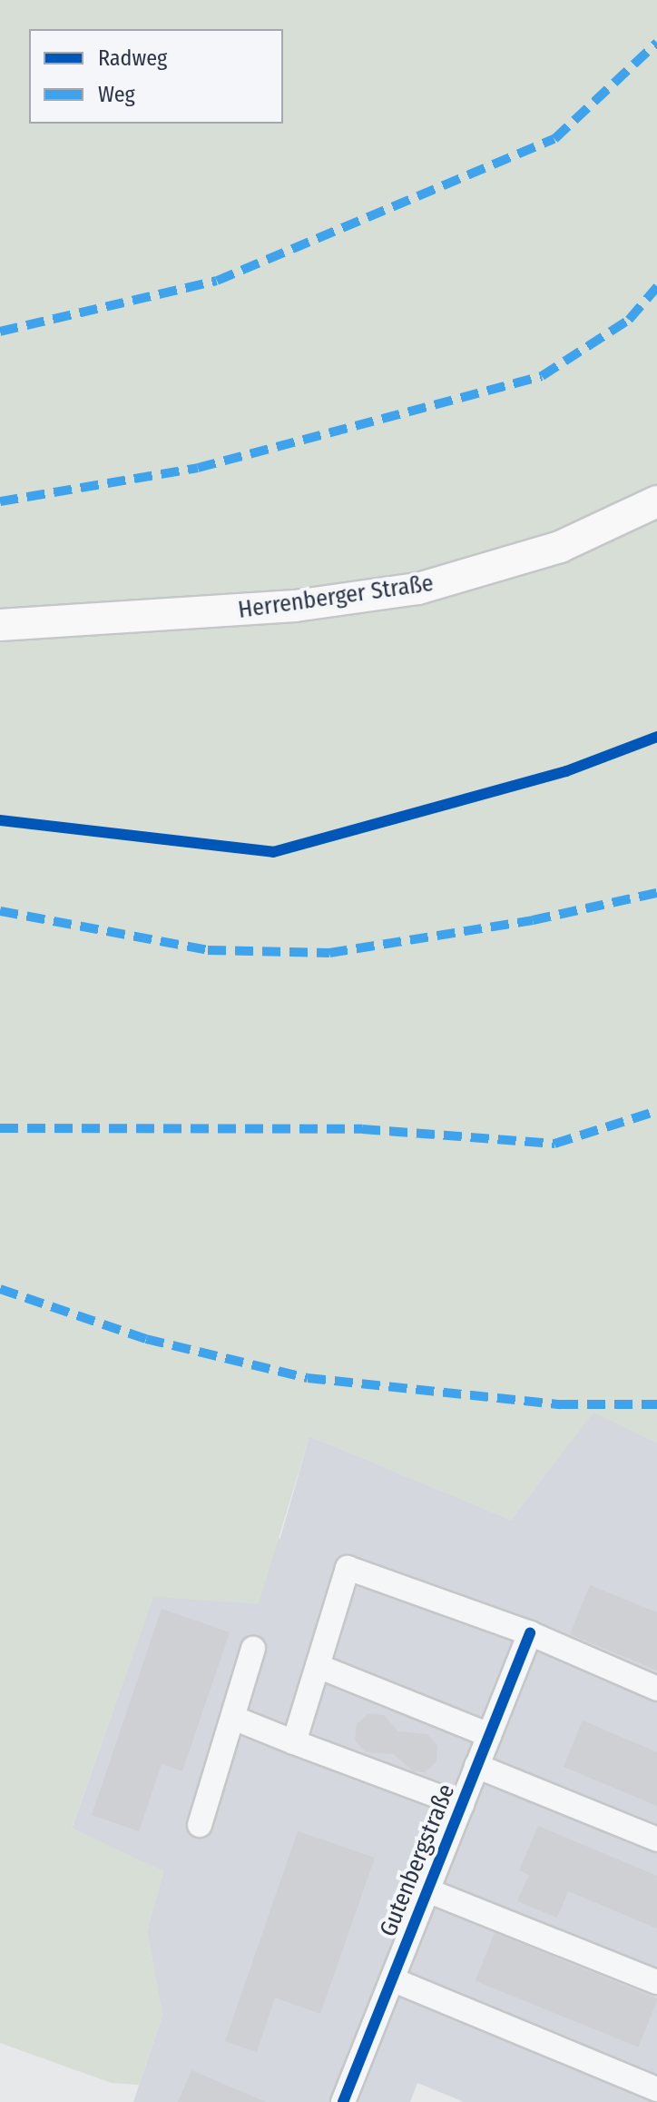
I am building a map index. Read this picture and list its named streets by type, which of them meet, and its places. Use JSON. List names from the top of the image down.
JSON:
{
  "streets": {
    "main road": ["Herrenberger Straße"],
    "street": ["Gutenbergstraße"]
  },
  "legend": ["Radweg", "Weg"]
}
